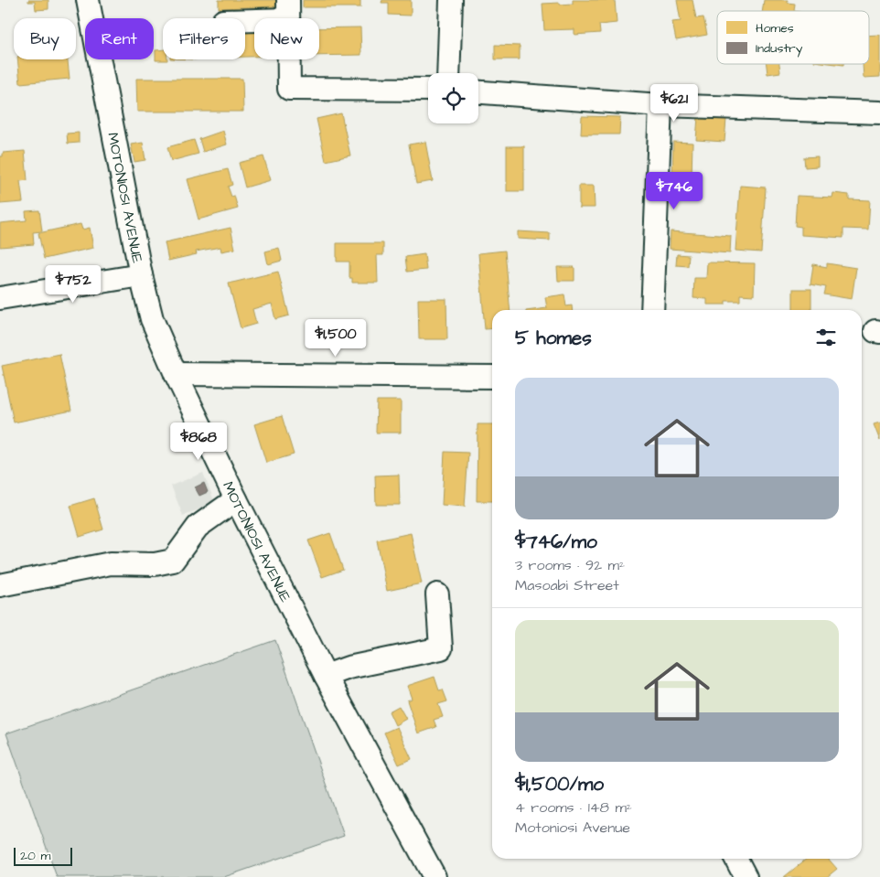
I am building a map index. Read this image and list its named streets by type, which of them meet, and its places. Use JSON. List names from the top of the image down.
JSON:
{
  "streets": {
    "street": ["MOTONIOSI AVENUE"]
  },
  "legend": ["Homes", "Industry"],
  "scale_bar": "20 m",
  "page": {
    "chip": [
      "Buy",
      "Rent",
      "Filters",
      "New"
    ],
    "price": [
      "$621",
      "$746",
      "$752",
      "$1,500",
      "$868"
    ],
    "heading": "5 homes",
    "list": [
      {
        "name": "$746/mo",
        "note": "3 rooms · 92 m² · Masoabi Street"
      },
      {
        "name": "$1,500/mo",
        "note": "4 rooms · 148 m² · Motoniosi Avenue"
      }
    ],
    "scale": "20 m"
  }
}
